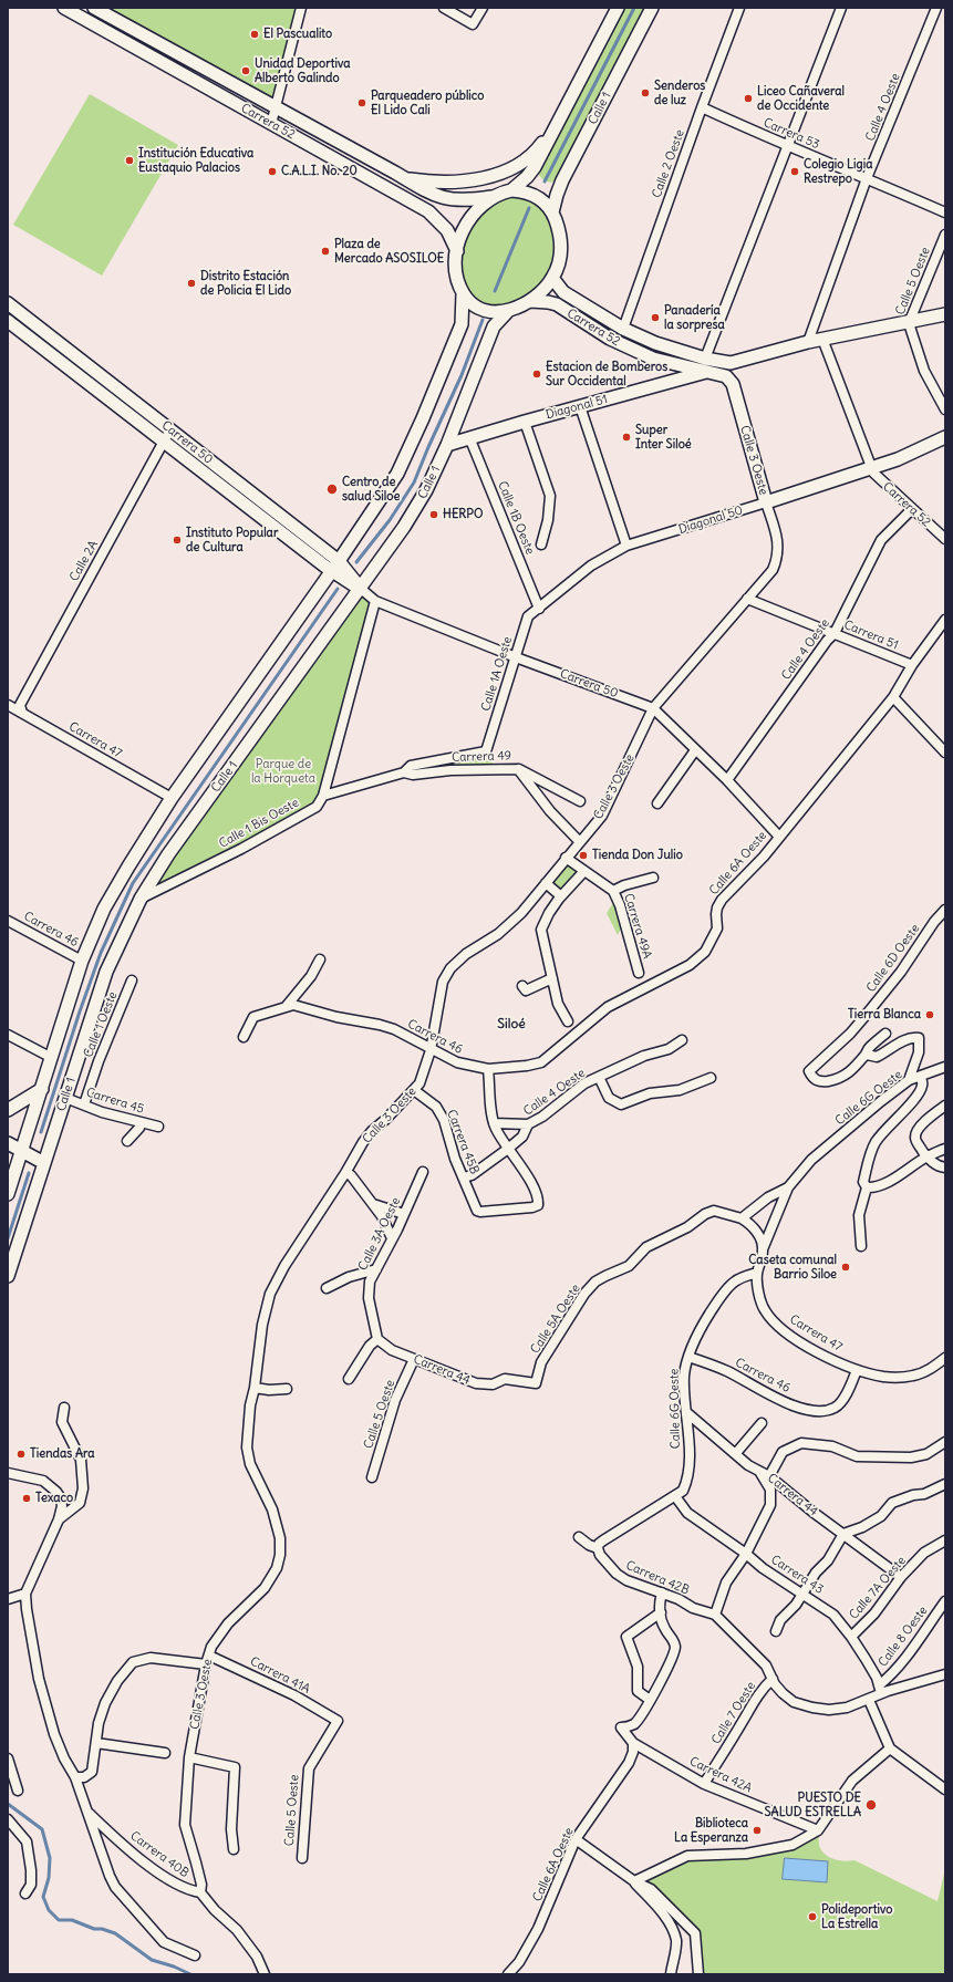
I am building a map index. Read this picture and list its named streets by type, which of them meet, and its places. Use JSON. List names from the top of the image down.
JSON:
{
  "streets": {
    "main road": [
      "Calle 1",
      "Carrera 52",
      "Diagonal 51",
      "Carrera 50",
      "Calle 3 Oeste",
      "Diagonal 50"
    ],
    "street": [
      "Calle 4 Oeste",
      "Carrera 53",
      "Calle 2 Oeste",
      "Calle 5 Oeste",
      "Calle 1B Oeste",
      "Calle 2A",
      "Carrera 51",
      "Calle 1A Oeste",
      "Carrera 47",
      "Carrera 49",
      "Calle 1 Bis Oeste",
      "Calle 6A Oeste",
      "Carrera 49A",
      "Carrera 46",
      "Calle 6D Oeste",
      "Calle 1 Oeste",
      "Calle 6G Oeste",
      "Carrera 45",
      "Carrera 45B",
      "Calle 3A Oeste",
      "Calle 5A Oeste",
      "Carrera 44",
      "Carrera 43",
      "Carrera 42B",
      "Calle 7A Oeste",
      "Calle 8 Oeste",
      "Carrera 41A",
      "Calle 7 Oeste",
      "Carrera 42A",
      "Carrera 40B"
    ]
  },
  "crossings": [
    ["Calle 4 Oeste", "Carrera 52"],
    ["Calle 4 Oeste", "Carrera 53"],
    ["Calle 4 Oeste", "Carrera 50"],
    ["Calle 4 Oeste", "Carrera 51"],
    ["Calle 4 Oeste", "Carrera 45B"],
    ["Calle 1", "Carrera 52"],
    ["Calle 1", "Diagonal 51"],
    ["Calle 1", "Carrera 50"],
    ["Calle 1", "Carrera 47"],
    ["Calle 1", "Calle 1 Bis Oeste"],
    ["Calle 1", "Carrera 46"],
    ["Calle 1", "Carrera 45"],
    ["Carrera 52", "Calle 2 Oeste"],
    ["Carrera 52", "Diagonal 51"],
    ["Carrera 52", "Calle 3 Oeste"],
    ["Carrera 52", "Diagonal 50"],
    ["Carrera 53", "Calle 2 Oeste"],
    ["Calle 5 Oeste", "Carrera 44"],
    ["Calle 5 Oeste", "Carrera 41A"],
    ["Diagonal 51", "Calle 3 Oeste"],
    ["Diagonal 51", "Calle 1B Oeste"],
    ["Carrera 50", "Calle 3 Oeste"],
    ["Carrera 50", "Calle 2A"],
    ["Carrera 50", "Calle 1A Oeste"],
    ["Carrera 50", "Calle 6A Oeste"],
    ["Calle 3 Oeste", "Diagonal 50"],
    ["Calle 3 Oeste", "Carrera 51"],
    ["Calle 3 Oeste", "Carrera 49"],
    ["Calle 3 Oeste", "Carrera 49A"],
    ["Calle 3 Oeste", "Carrera 46"],
    ["Calle 3 Oeste", "Carrera 45B"],
    ["Calle 3 Oeste", "Carrera 41A"],
    ["Calle 3 Oeste", "Carrera 40B"],
    ["Calle 1B Oeste", "Diagonal 50"],
    ["Calle 1B Oeste", "Calle 1A Oeste"],
    ["Diagonal 50", "Calle 1A Oeste"],
    ["Calle 2A", "Carrera 47"],
    ["Carrera 51", "Calle 6A Oeste"],
    ["Calle 1A Oeste", "Carrera 49"],
    ["Carrera 47", "Carrera 46"],
    ["Carrera 47", "Calle 6G Oeste"],
    ["Carrera 49", "Calle 1 Bis Oeste"],
    ["Calle 6A Oeste", "Carrera 46"],
    ["Calle 6A Oeste", "Carrera 42A"],
    ["Carrera 46", "Calle 6G Oeste"],
    ["Calle 1 Oeste", "Carrera 45"],
    ["Calle 6G Oeste", "Carrera 44"],
    ["Calle 6G Oeste", "Carrera 43"],
    ["Calle 6G Oeste", "Carrera 42B"],
    ["Calle 3A Oeste", "Carrera 44"],
    ["Calle 5A Oeste", "Carrera 44"],
    ["Carrera 44", "Calle 7A Oeste"],
    ["Carrera 43", "Calle 7A Oeste"],
    ["Carrera 43", "Calle 8 Oeste"],
    ["Carrera 41A", "Carrera 40B"],
    ["Calle 7 Oeste", "Carrera 42A"]
  ],
  "districts": ["Siloé"],
  "parks": ["Parque de la Horqueta"],
  "places": [
    "El Pascualito",
    "Unidad Deportiva Alberto Galindo",
    "Senderos de luz",
    "Liceo Cañaveral de Occidente",
    "Parqueadero público El Lido Cali",
    "Institución Educativa Eustaquio Palacios",
    "C.A.L.I. No. 20",
    "Colegio Ligia Restrepo",
    "Plaza de Mercado ASOSILOE",
    "Distrito Estación de Policia El Lido",
    "Panadería la sorpresa",
    "Estacion de Bomberos Sur Occidental",
    "Super Inter Siloé",
    "Centro de salud Siloe",
    "HERPO",
    "Instituto Popular de Cultura",
    "Tienda Don Julio",
    "Tierra Blanca",
    "Caseta comunal Barrio Siloe",
    "Tiendas Ara",
    "Texaco",
    "PUESTO DE SALUD ESTRELLA",
    "Biblioteca La Esperanza",
    "Polideportivo La Estrella"
  ]
}
